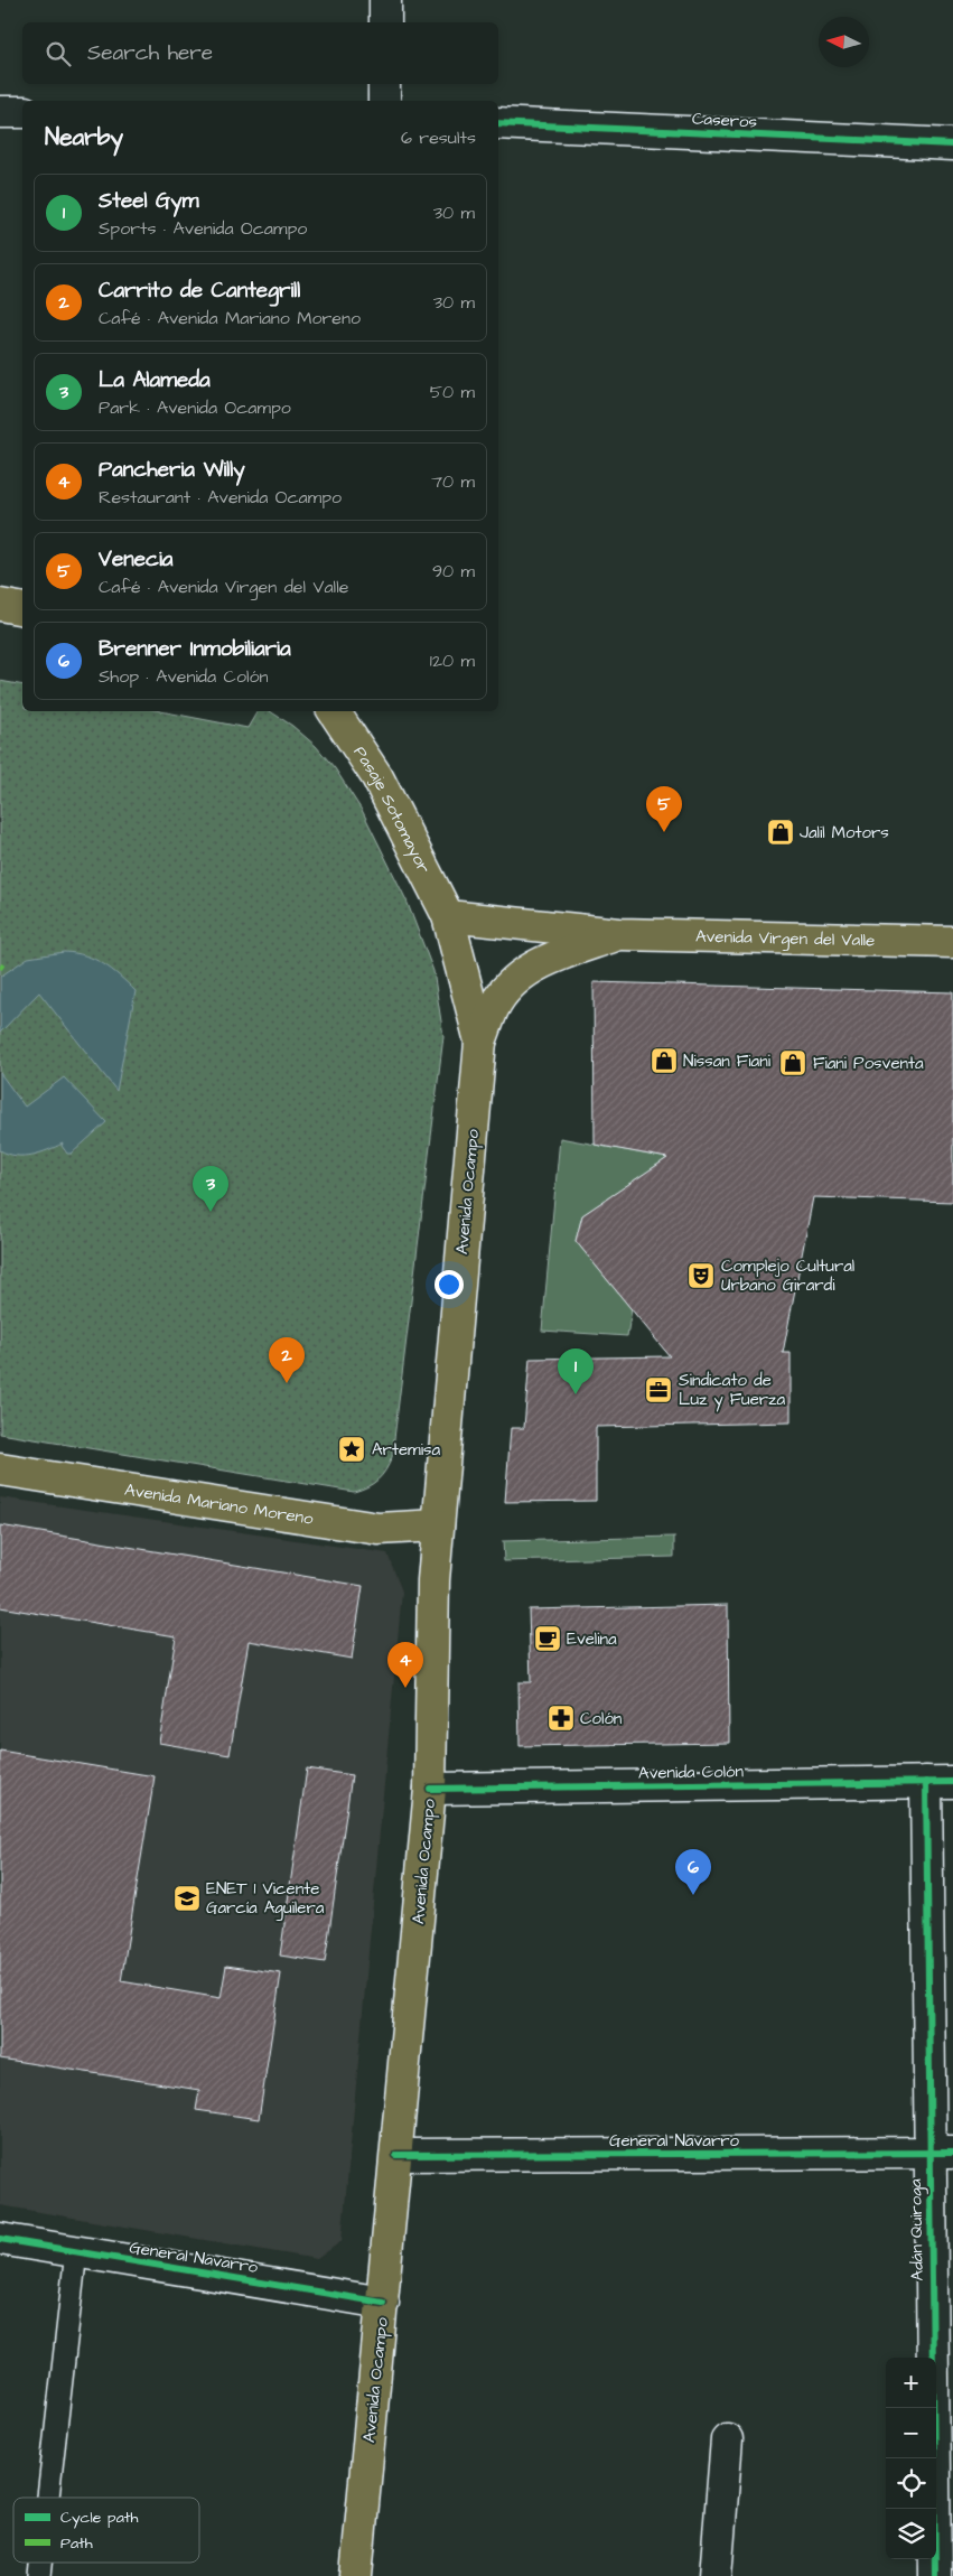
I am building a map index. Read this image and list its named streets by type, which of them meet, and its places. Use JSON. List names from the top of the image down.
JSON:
{
  "streets": {
    "main road": [
      "Pasaje Sotomayor",
      "Avenida Virgen del Valle",
      "Avenida Ocampo",
      "Avenida Mariano Moreno"
    ],
    "street": [
      "Caseros",
      "Avenida Colón",
      "General Navarro",
      "Adán Quiroga"
    ]
  },
  "crossings": [
    ["Pasaje Sotomayor", "Avenida Virgen del Valle"],
    ["Pasaje Sotomayor", "Avenida Ocampo"],
    ["Avenida Virgen del Valle", "Avenida Ocampo"],
    ["Avenida Ocampo", "Avenida Mariano Moreno"],
    ["Avenida Ocampo", "Avenida Colón"],
    ["Avenida Ocampo", "General Navarro"],
    ["Avenida Colón", "Adán Quiroga"],
    ["General Navarro", "Adán Quiroga"]
  ],
  "places": {
    "shop": ["Jalil Motors", "Nissan Fiani", "Fiani Posventa"],
    "theatre": ["Complejo Cultural Urbano Girardi"],
    "office": ["Sindicato de Luz y Fuerza"],
    "place": ["Artemisa"],
    "cafe": ["Evelina"],
    "pharmacy": ["Colón"],
    "school or university": ["ENET 1 Vicente García Aguilera"]
  },
  "legend": ["Cycle path", "Path"],
  "north": "left",
  "page": {
    "search": "Search here",
    "heading": ["Nearby", "6 results"],
    "list": [
      {
        "mark": "1",
        "name": "Steel Gym",
        "note": "Sports · Avenida Ocampo",
        "value": "30 m"
      },
      {
        "mark": "2",
        "name": "Carrito de Cantegrill",
        "note": "Café · Avenida Mariano Moreno",
        "value": "30 m"
      },
      {
        "mark": "3",
        "name": "La Alameda",
        "note": "Park · Avenida Ocampo",
        "value": "50 m"
      },
      {
        "mark": "4",
        "name": "Pancheria Willy",
        "note": "Restaurant · Avenida Ocampo",
        "value": "70 m"
      },
      {
        "mark": "5",
        "name": "Venecia",
        "note": "Café · Avenida Virgen del Valle",
        "value": "90 m"
      },
      {
        "mark": "6",
        "name": "Brenner Inmobiliaria",
        "note": "Shop · Avenida Colón",
        "value": "120 m"
      }
    ],
    "pins": [
      "5",
      "3",
      "2",
      "1",
      "4",
      "6"
    ],
    "map_buttons": ["+", "−"]
  }
}
